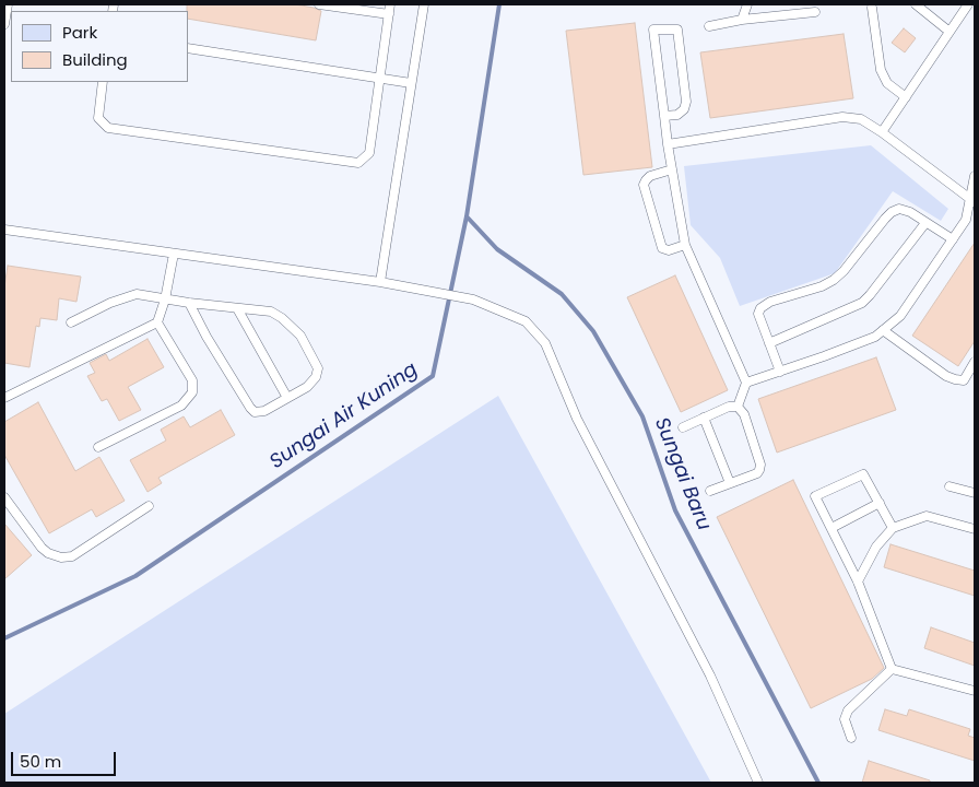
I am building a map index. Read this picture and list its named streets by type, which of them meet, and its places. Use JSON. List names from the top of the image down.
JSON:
{
  "water": ["Sungai Air Kuning", "Sungai Baru"],
  "legend": ["Park", "Building"],
  "scale_bar": "50 m"
}
